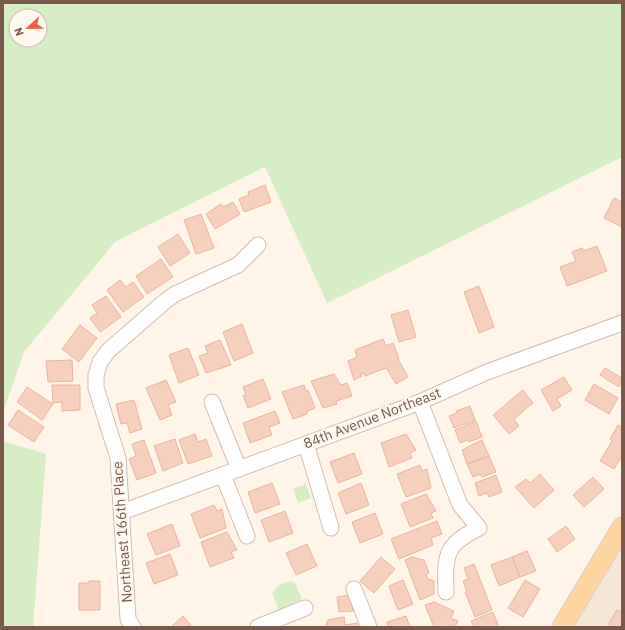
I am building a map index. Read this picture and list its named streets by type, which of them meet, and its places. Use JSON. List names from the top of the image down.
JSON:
{
  "streets": {
    "street": ["84th Avenue Northeast", "Northeast 166th Place"]
  },
  "crossings": [
    ["84th Avenue Northeast", "Northeast 166th Place"]
  ],
  "north": "left"
}
